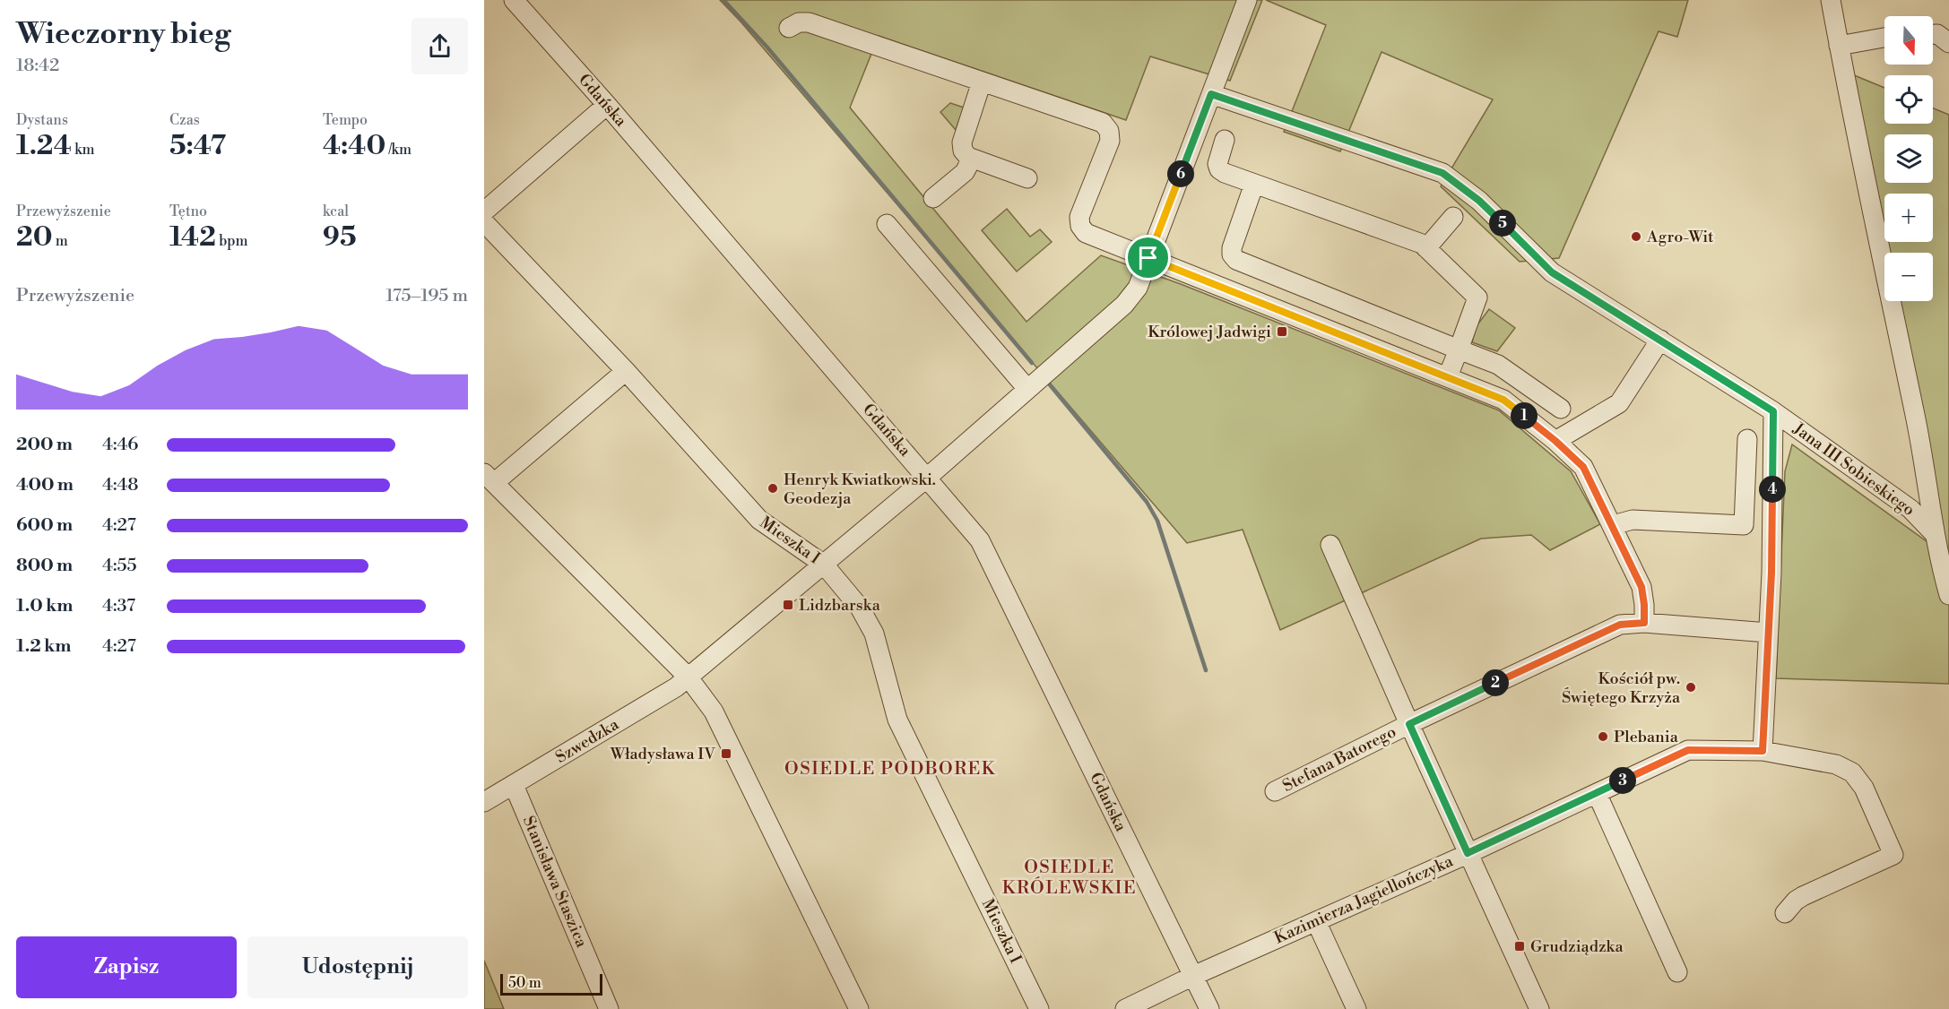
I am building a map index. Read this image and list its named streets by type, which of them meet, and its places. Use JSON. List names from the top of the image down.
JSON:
{
  "streets": {
    "street": [
      "Gdańska",
      "Jana III Sobieskiego",
      "Mieszka I",
      "Szwedzka",
      "Stefana Batorego",
      "Stanisława Staszica",
      "Kazimierza Jagiellończyka"
    ]
  },
  "crossings": [
    ["Gdańska", "Kazimierza Jagiellończyka"],
    ["Szwedzka", "Stanisława Staszica"]
  ],
  "districts": ["OSIEDLE PODBOREK", "OSIEDLE KRÓLEWSKIE"],
  "places": {
    "other": [
      "Agro-Wit",
      "Henryk Kwiatkowski. Geodezja",
      "Kościół pw. Świętego Krzyża",
      "Plebania"
    ],
    "transit": [
      "Królowej Jadwigi",
      "Lidzbarska",
      "Władysława IV",
      "Grudziądzka"
    ]
  },
  "scale_bar": "50 m",
  "north": "bottom",
  "page": {
    "heading": ["Wieczorny bieg", "18:42"],
    "map_buttons": ["+", "−"],
    "stats": [
      ["Dystans", "1.24 km"],
      ["Czas", "5:47"],
      ["Tempo", "4:40 /km"],
      ["Przewyższenie", "20 m"],
      ["Tętno", "142 bpm"],
      ["kcal", "95"]
    ],
    "pins": [
      "6",
      "5",
      "1",
      "4",
      "2",
      "3"
    ],
    "chart": ["Przewyższenie", "175–195 m"],
    "list": [
      {
        "name": "200 m",
        "note": "4:46"
      },
      {
        "name": "400 m",
        "note": "4:48"
      },
      {
        "name": "600 m",
        "note": "4:27"
      },
      {
        "name": "800 m",
        "note": "4:55"
      },
      {
        "name": "1.0 km",
        "note": "4:37"
      },
      {
        "name": "1.2 km",
        "note": "4:27"
      }
    ],
    "buttons": ["Zapisz", "Udostępnij"],
    "scale": "50 m"
  }
}
